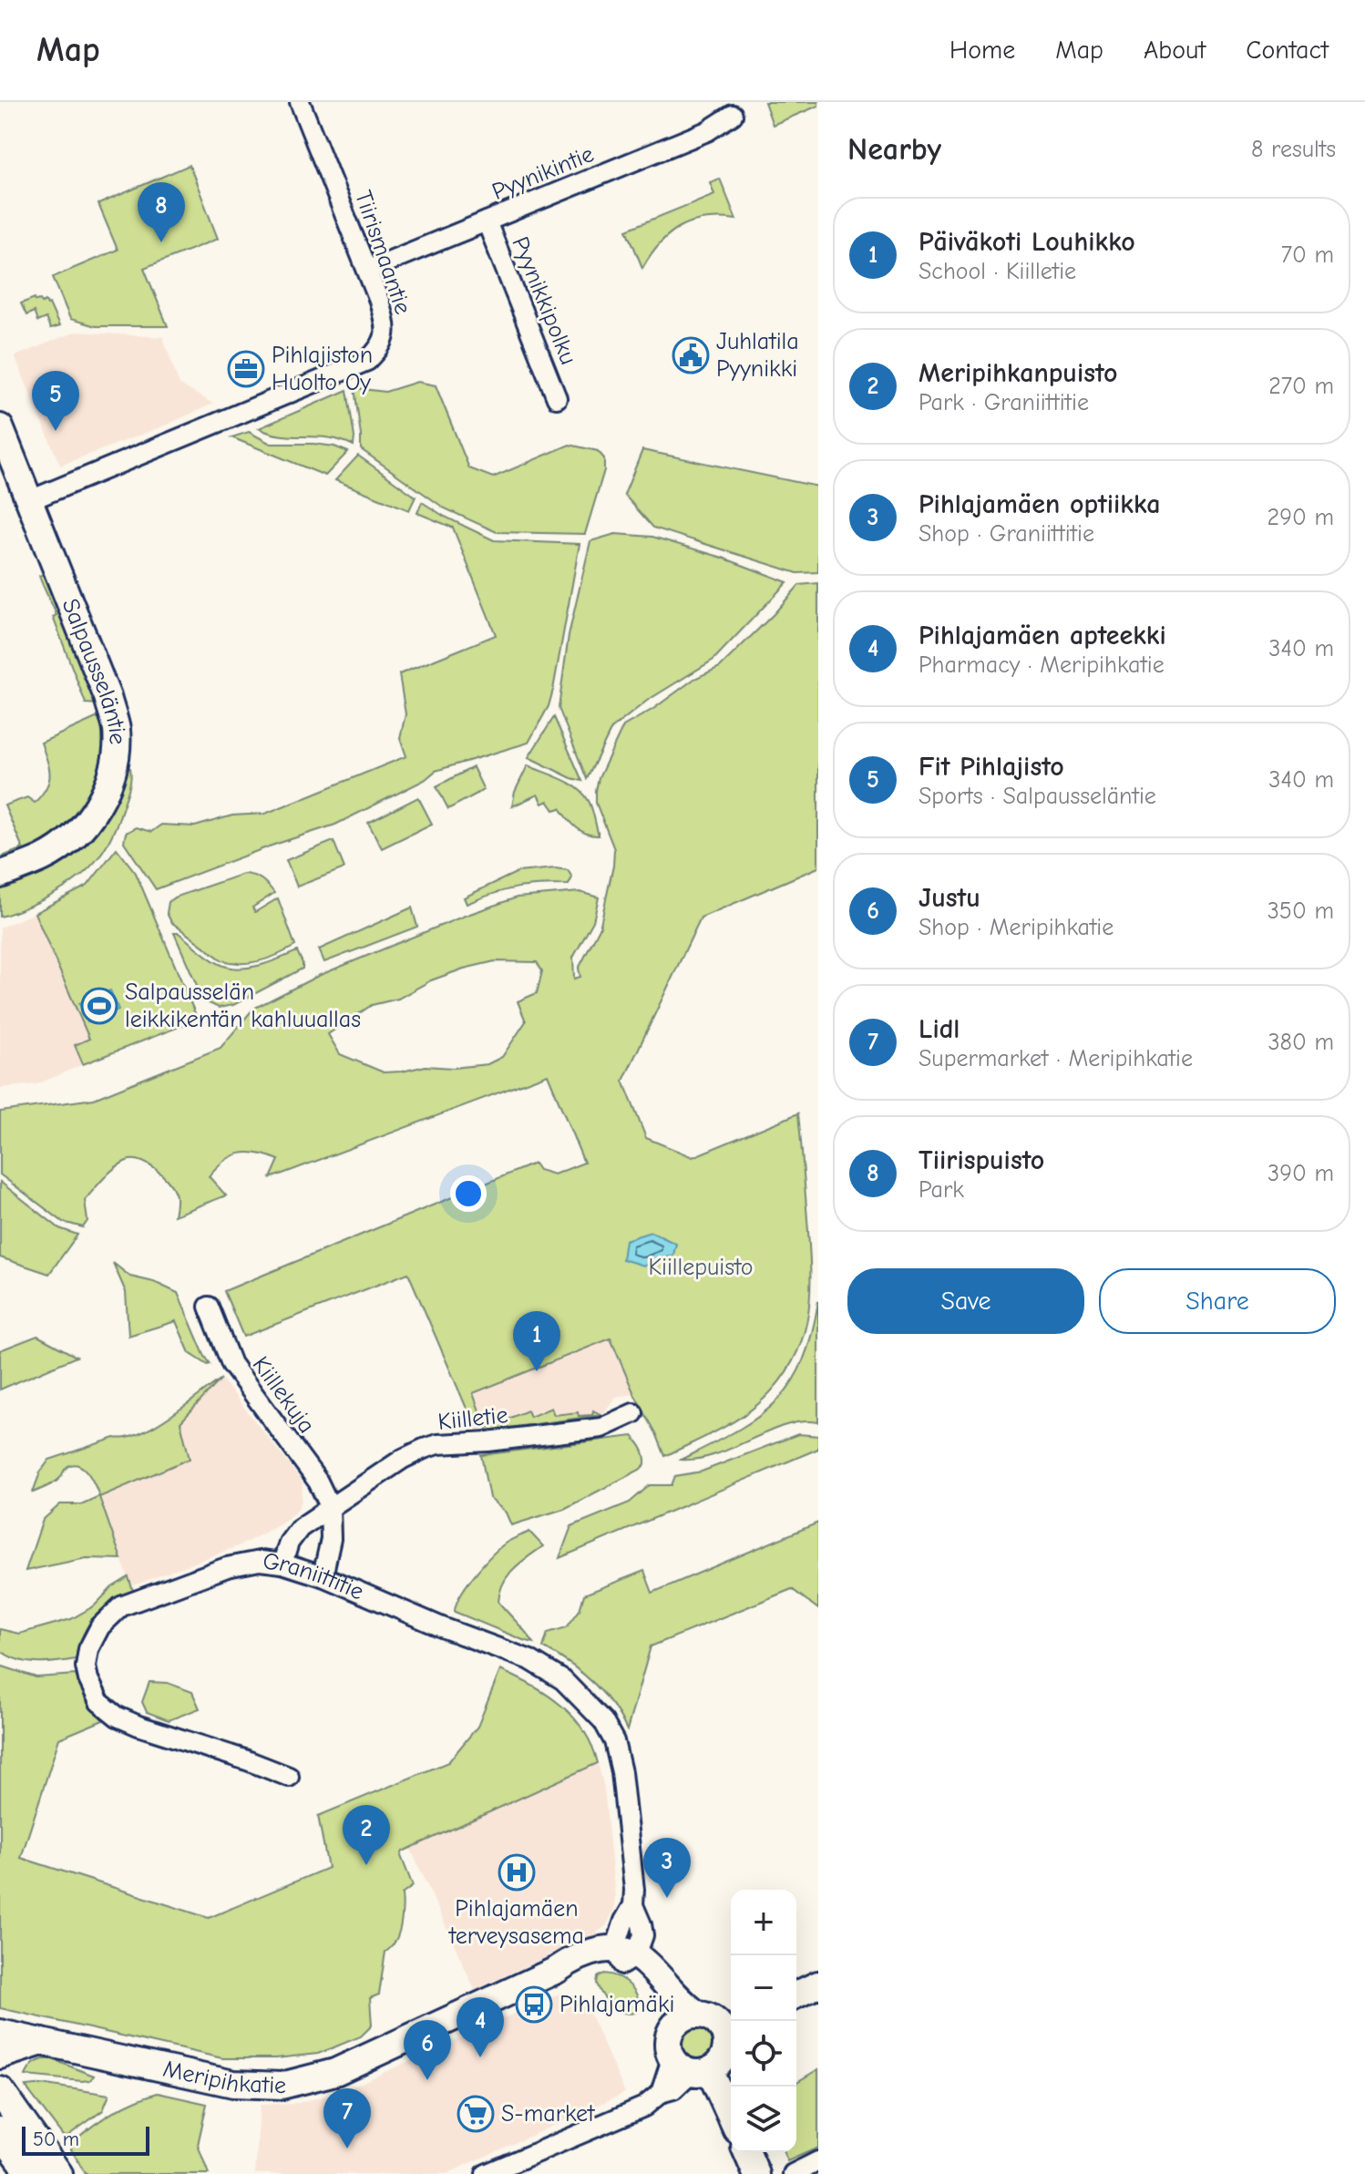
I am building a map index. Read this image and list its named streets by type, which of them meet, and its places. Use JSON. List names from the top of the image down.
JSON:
{
  "streets": {
    "main road": ["Salpausseläntie", "Meripihkatie"],
    "street": [
      "Pyynikintie",
      "Tiirismaantie",
      "Pyynikkipolku",
      "Kiillekuja",
      "Kiilletie",
      "Graniittitie"
    ]
  },
  "crossings": [
    ["Pyynikintie", "Tiirismaantie"],
    ["Pyynikintie", "Pyynikkipolku"],
    ["Tiirismaantie", "Salpausseläntie"],
    ["Kiillekuja", "Kiilletie"],
    ["Kiilletie", "Graniittitie"],
    ["Graniittitie", "Meripihkatie"]
  ],
  "parks": ["Kiillepuisto"],
  "places": {
    "public building": ["Juhlatila Pyynikki"],
    "office": ["Pihlajiston Huolto Oy"],
    "sports": ["Salpausselän leikkikentän kahluuallas"],
    "hospital": ["Pihlajamäen terveysasema"],
    "bus stop": ["Pihlajamäki"],
    "supermarket": ["S-market"]
  },
  "scale_bar": "50 m",
  "page": {
    "header": "Map",
    "nav": [
      "Home",
      "Map",
      "About",
      "Contact"
    ],
    "heading": ["Nearby", "8 results"],
    "pins": [
      "8",
      "5",
      "1",
      "2",
      "3",
      "4",
      "6",
      "7"
    ],
    "list": [
      {
        "mark": "1",
        "name": "Päiväkoti Louhikko",
        "note": "School · Kiilletie",
        "value": "70 m"
      },
      {
        "mark": "2",
        "name": "Meripihkanpuisto",
        "note": "Park · Graniittitie",
        "value": "270 m"
      },
      {
        "mark": "3",
        "name": "Pihlajamäen optiikka",
        "note": "Shop · Graniittitie",
        "value": "290 m"
      },
      {
        "mark": "4",
        "name": "Pihlajamäen apteekki",
        "note": "Pharmacy · Meripihkatie",
        "value": "340 m"
      },
      {
        "mark": "5",
        "name": "Fit Pihlajisto",
        "note": "Sports · Salpausseläntie",
        "value": "340 m"
      },
      {
        "mark": "6",
        "name": "Justu",
        "note": "Shop · Meripihkatie",
        "value": "350 m"
      },
      {
        "mark": "7",
        "name": "Lidl",
        "note": "Supermarket · Meripihkatie",
        "value": "380 m"
      },
      {
        "mark": "8",
        "name": "Tiirispuisto",
        "note": "Park",
        "value": "390 m"
      }
    ],
    "buttons": ["Save", "Share"],
    "map_buttons": ["+", "−"],
    "scale": "50 m"
  }
}
